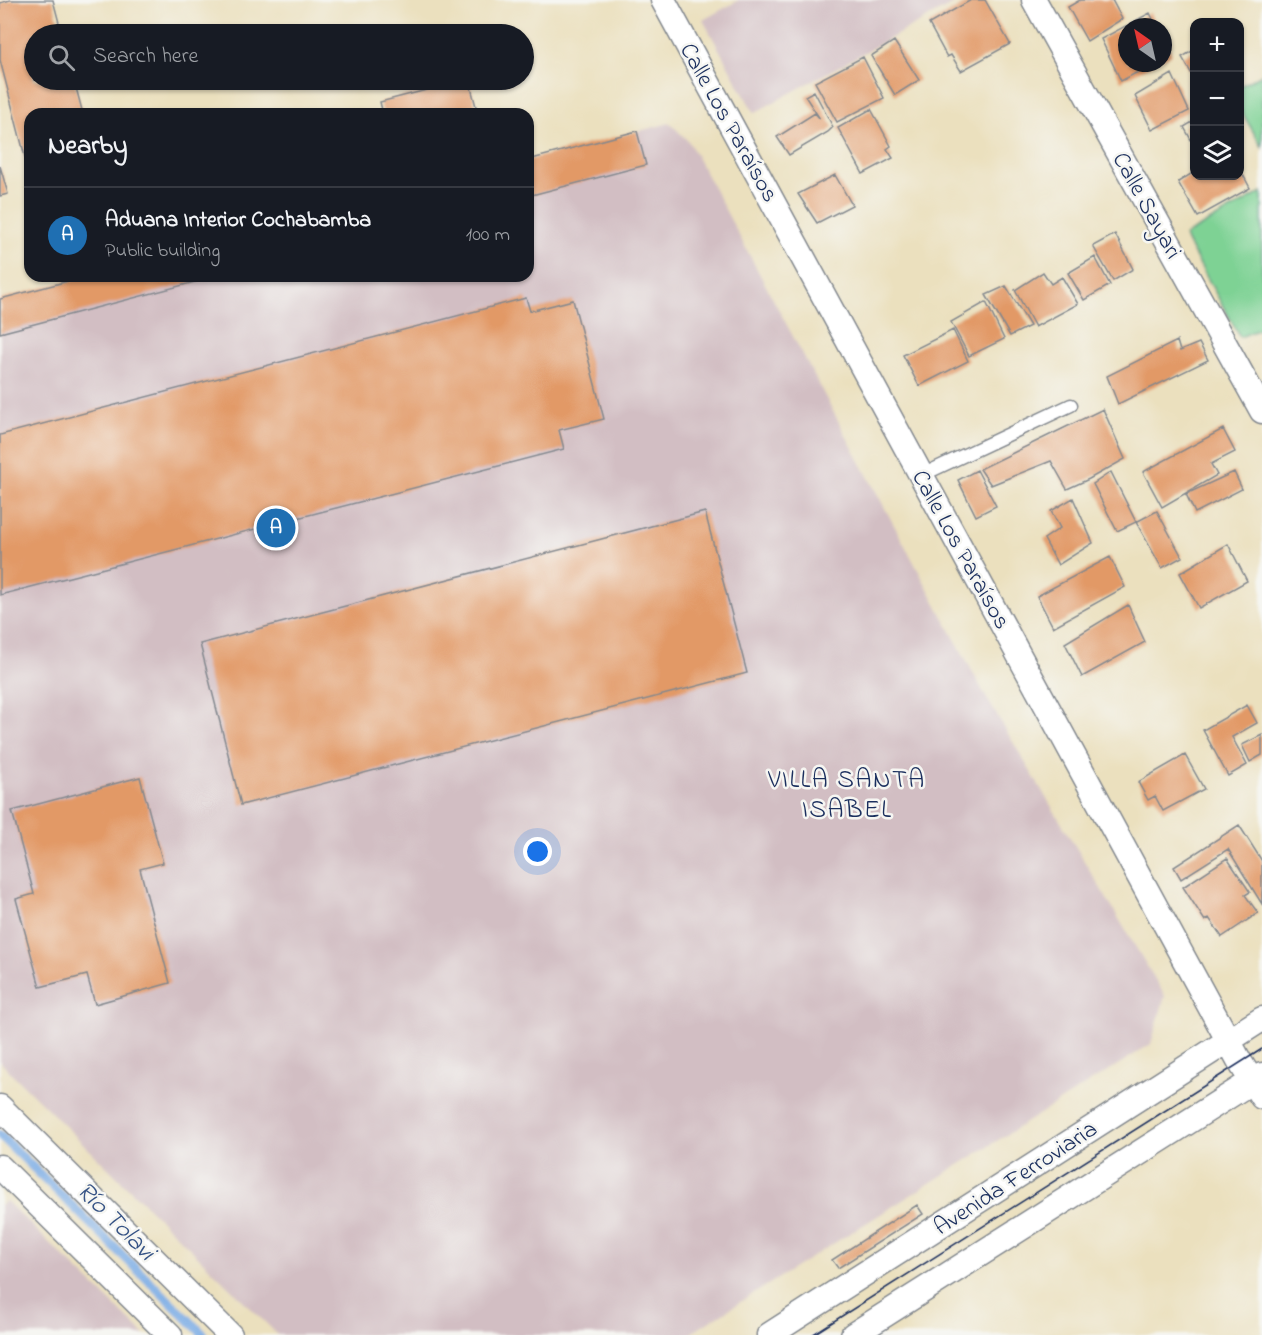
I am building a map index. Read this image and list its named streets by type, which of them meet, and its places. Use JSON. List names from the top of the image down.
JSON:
{
  "streets": {
    "street": ["Calle Los Paraísos", "Calle Sayari", "Avenida Ferroviaria"]
  },
  "crossings": [
    ["Calle Los Paraísos", "Avenida Ferroviaria"]
  ],
  "districts": ["VILLA SANTA ISABEL"],
  "water": ["Río Tolavi"],
  "north": "top left",
  "page": {
    "map_buttons": ["+", "−"],
    "search": "Search here",
    "heading": "Nearby",
    "list": [
      {
        "mark": "A",
        "name": "Aduana Interior Cochabamba",
        "note": "Public building",
        "value": "100 m"
      }
    ],
    "pins": "A"
  }
}
